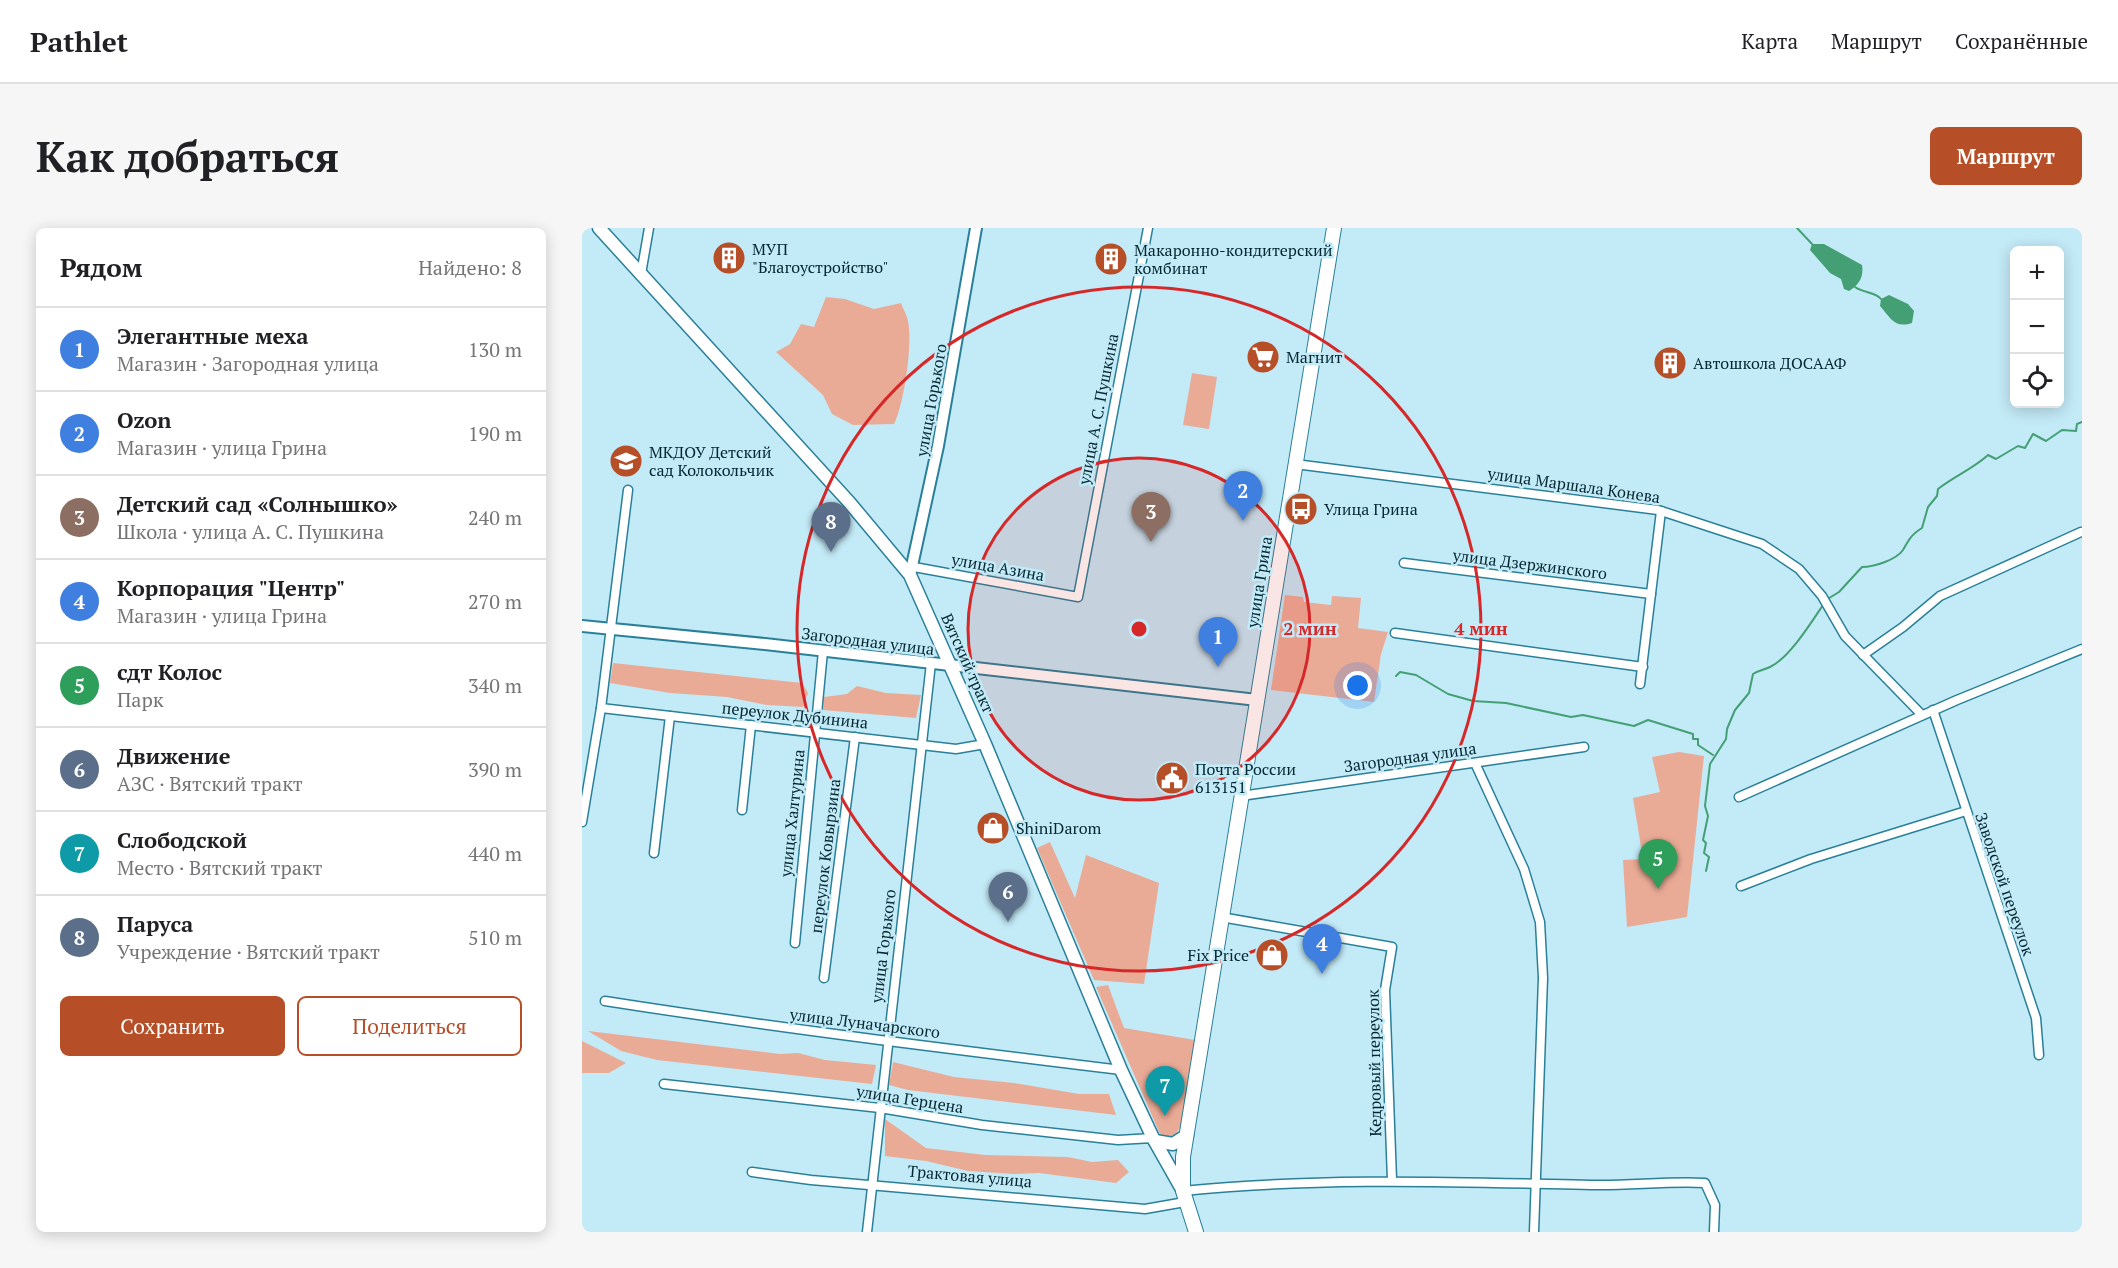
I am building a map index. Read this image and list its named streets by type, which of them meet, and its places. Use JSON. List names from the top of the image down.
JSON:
{
  "streets": {
    "highway": ["улица Грина"],
    "main road": ["Вятский тракт"],
    "street": [
      "улица Горького",
      "улица А. С. Пушкина",
      "улица Маршала Конева",
      "улица Дзержинского",
      "улица Азина",
      "Загородная улица",
      "переулок Дубинина",
      "улица Халтурина",
      "переулок Ковырзина",
      "Заводской переулок",
      "улица Луначарского",
      "Кедровый переулок",
      "улица Герцена",
      "Трактовая улица"
    ]
  },
  "crossings": [
    ["улица Горького", "улица Азина"],
    ["улица Горького", "Загородная улица"],
    ["улица Горького", "Вятский тракт"],
    ["улица Горького", "переулок Дубинина"],
    ["улица Горького", "улица Луначарского"],
    ["улица Горького", "улица Герцена"],
    ["улица Горького", "Трактовая улица"],
    ["улица А. С. Пушкина", "улица Азина"],
    ["улица Маршала Конева", "улица Грина"],
    ["улица Азина", "Вятский тракт"],
    ["улица Грина", "Загородная улица"],
    ["улица Грина", "Вятский тракт"],
    ["улица Грина", "Кедровый переулок"],
    ["улица Грина", "Трактовая улица"],
    ["Загородная улица", "Вятский тракт"],
    ["Загородная улица", "улица Халтурина"],
    ["Вятский тракт", "переулок Дубинина"],
    ["Вятский тракт", "улица Луначарского"],
    ["Вятский тракт", "улица Герцена"],
    ["Вятский тракт", "Трактовая улица"],
    ["переулок Дубинина", "улица Халтурина"],
    ["переулок Дубинина", "переулок Ковырзина"]
  ],
  "places": {
    "building": ["МУП \"Благоустройство\"", "Макаронно-кондитерский комбинат", "Автошкола ДОСААФ"],
    "supermarket": ["Магнит"],
    "school or university": ["МКДОУ Детский сад Колокольчик"],
    "bus stop": ["Улица Грина"],
    "public building": ["Почта России 613151"],
    "shop": ["ShiniDarom", "Fix Price"]
  },
  "page": {
    "header": "Pathlet",
    "nav": ["Карта", "Маршрут", "Сохранённые"],
    "buttons": [
      "Маршрут",
      ["Сохранить", "Поделиться"]
    ],
    "title": "Как добраться",
    "heading": ["Рядом", "Найдено: 8"],
    "map_buttons": ["+", "−"],
    "list": [
      {
        "mark": "1",
        "name": "Элегантные меха",
        "note": "Магазин · Загородная улица",
        "value": "130 m"
      },
      {
        "mark": "2",
        "name": "Ozon",
        "note": "Магазин · улица Грина",
        "value": "190 m"
      },
      {
        "mark": "3",
        "name": "Детский сад «Солнышко»",
        "note": "Школа · улица А. С. Пушкина",
        "value": "240 m"
      },
      {
        "mark": "4",
        "name": "Корпорация \"Центр\"",
        "note": "Магазин · улица Грина",
        "value": "270 m"
      },
      {
        "mark": "5",
        "name": "сдт Колос",
        "note": "Парк",
        "value": "340 m"
      },
      {
        "mark": "6",
        "name": "Движение",
        "note": "АЗС · Вятский тракт",
        "value": "390 m"
      },
      {
        "mark": "7",
        "name": "Слободской",
        "note": "Место · Вятский тракт",
        "value": "440 m"
      },
      {
        "mark": "8",
        "name": "Паруса",
        "note": "Учреждение · Вятский тракт",
        "value": "510 m"
      }
    ],
    "pins": [
      "2",
      "3",
      "8",
      "1",
      "5",
      "6",
      "4",
      "7"
    ]
  },
  "rings": ["2 мин", "4 мин"]
}
